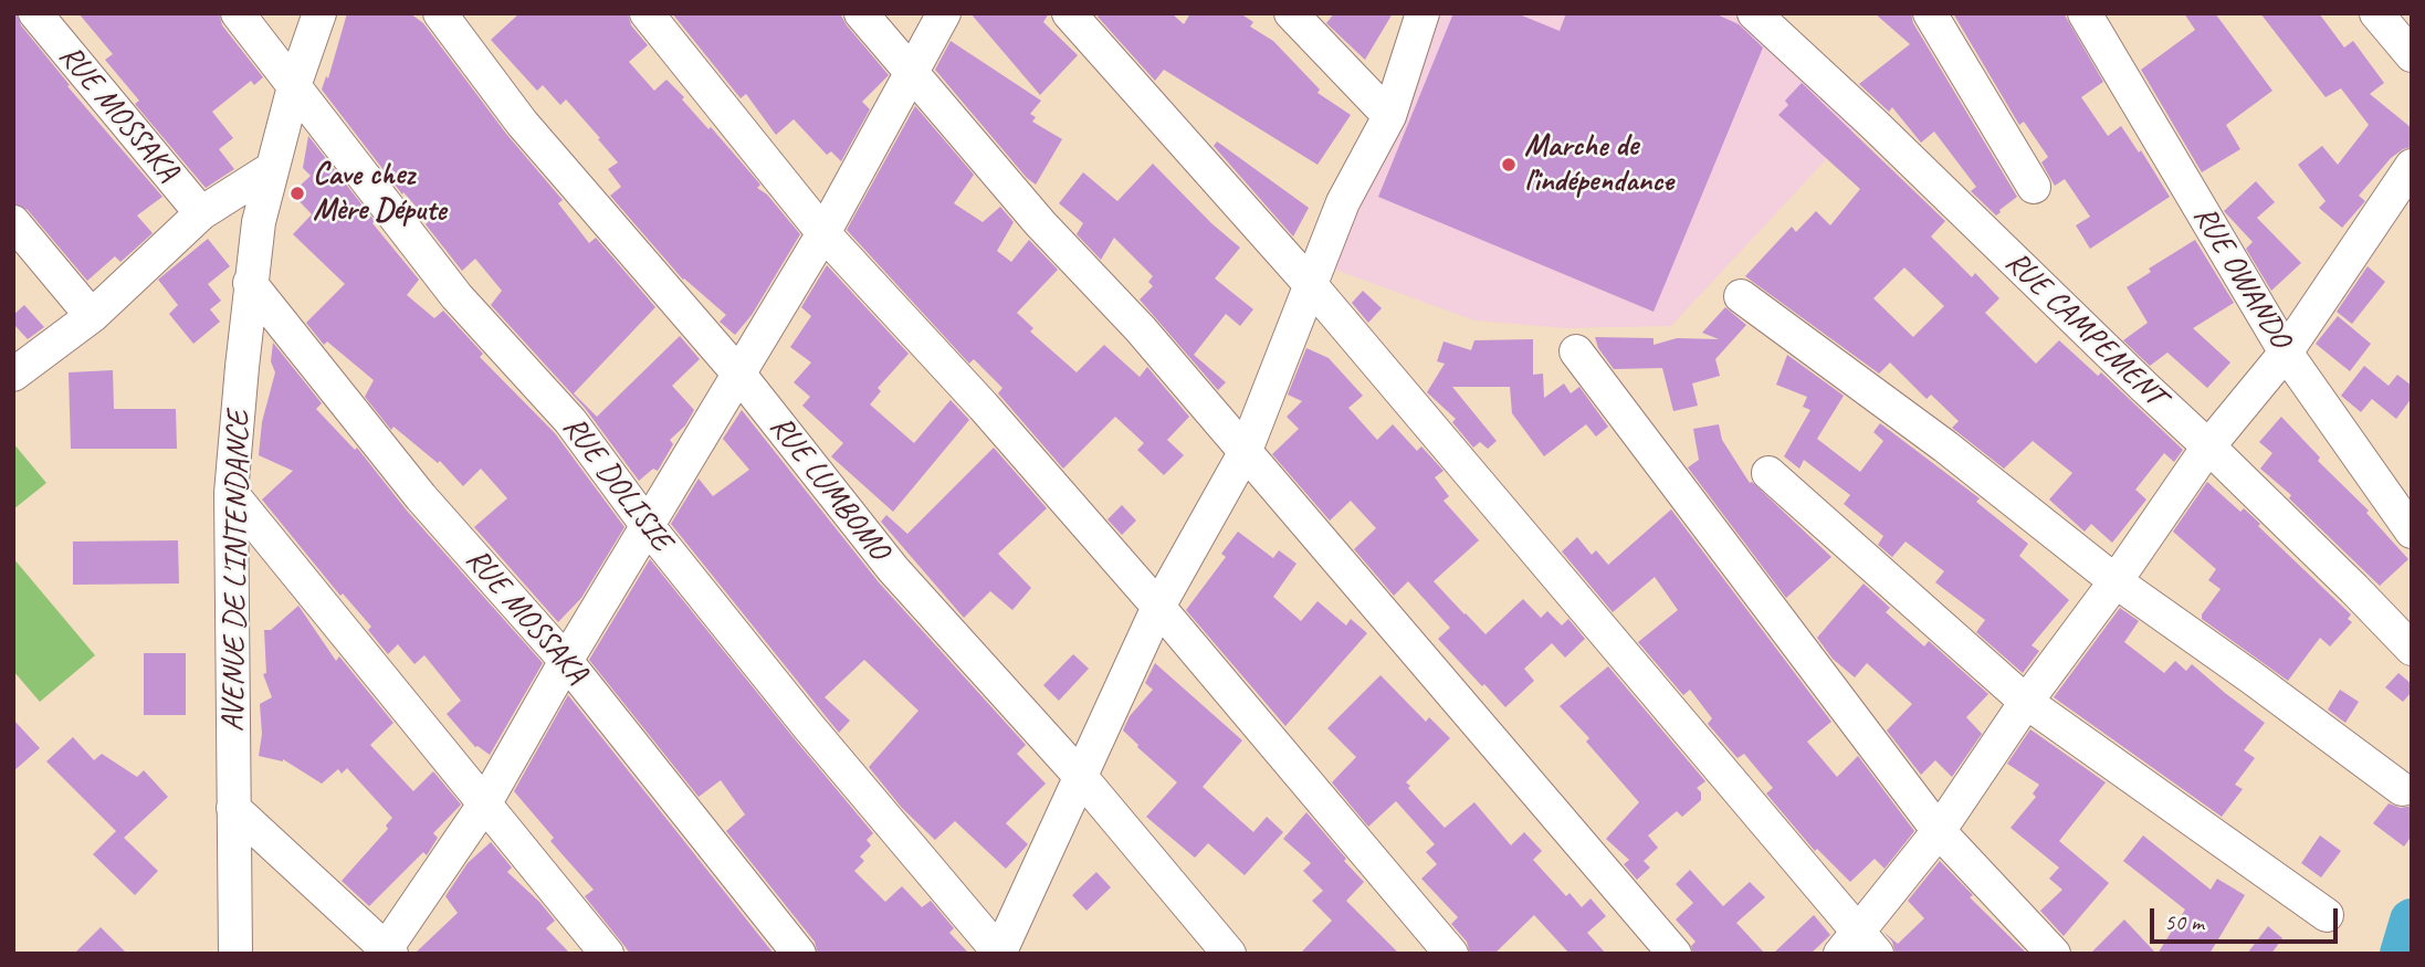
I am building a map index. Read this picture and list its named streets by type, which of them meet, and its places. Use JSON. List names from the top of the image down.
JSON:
{
  "streets": {
    "street": [
      "RUE MOSSAKA",
      "RUE OWANDO",
      "RUE CAMPEMENT",
      "RUE DOLISIE",
      "RUE LUMBOMO",
      "AVENUE DE L'INTENDANCE"
    ]
  },
  "crossings": [
    ["RUE MOSSAKA", "AVENUE DE L'INTENDANCE"],
    ["RUE DOLISIE", "AVENUE DE L'INTENDANCE"]
  ],
  "places": ["Marche de l’indépendance", "Cave chez Mère Députe"],
  "scale_bar": "50 m"
}
